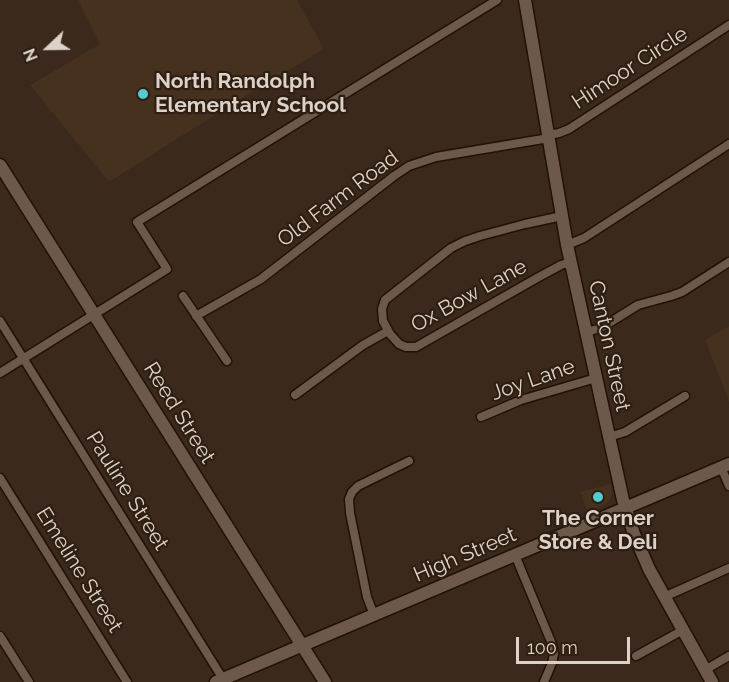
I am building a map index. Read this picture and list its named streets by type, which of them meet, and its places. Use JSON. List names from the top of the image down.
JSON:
{
  "streets": {
    "main road": ["Canton Street", "Reed Street", "High Street"],
    "street": [
      "Himoor Circle",
      "Old Farm Road",
      "Ox Bow Lane",
      "Joy Lane",
      "Pauline Street",
      "Emeline Street"
    ]
  },
  "crossings": [
    ["Himoor Circle", "Old Farm Road"],
    ["Himoor Circle", "Canton Street"],
    ["Old Farm Road", "Canton Street"],
    ["Ox Bow Lane", "Canton Street"],
    ["Canton Street", "Joy Lane"],
    ["Canton Street", "High Street"],
    ["Reed Street", "High Street"],
    ["Pauline Street", "High Street"]
  ],
  "places": ["North Randolph Elementary School", "The Corner Store & Deli"],
  "scale_bar": "100 m",
  "north": "left"
}
